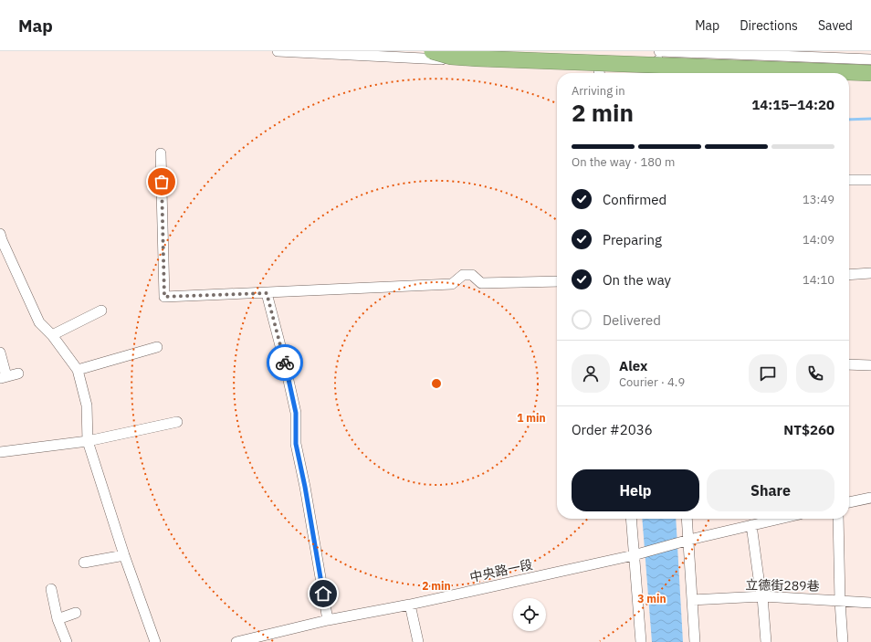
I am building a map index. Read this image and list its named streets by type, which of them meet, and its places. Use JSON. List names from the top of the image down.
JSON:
{
  "streets": {
    "street": ["中央路一段", "立德街289巷"]
  },
  "page": {
    "header": "Map",
    "nav": ["Map", "Directions", "Saved"],
    "heading": ["2 min", "Arriving in", "14:15–14:20"],
    "panel": [
      "Alex",
      "Courier · 4.9",
      "Order #2036",
      "NT$260"
    ],
    "bar": "On the way · 180 m",
    "list": [
      ["Confirmed", "13:49"],
      ["Preparing", "14:09"],
      ["On the way", "14:10"],
      "Delivered"
    ],
    "buttons": ["Help", "Share"]
  },
  "rings": ["1 min", "2 min", "3 min"]
}
